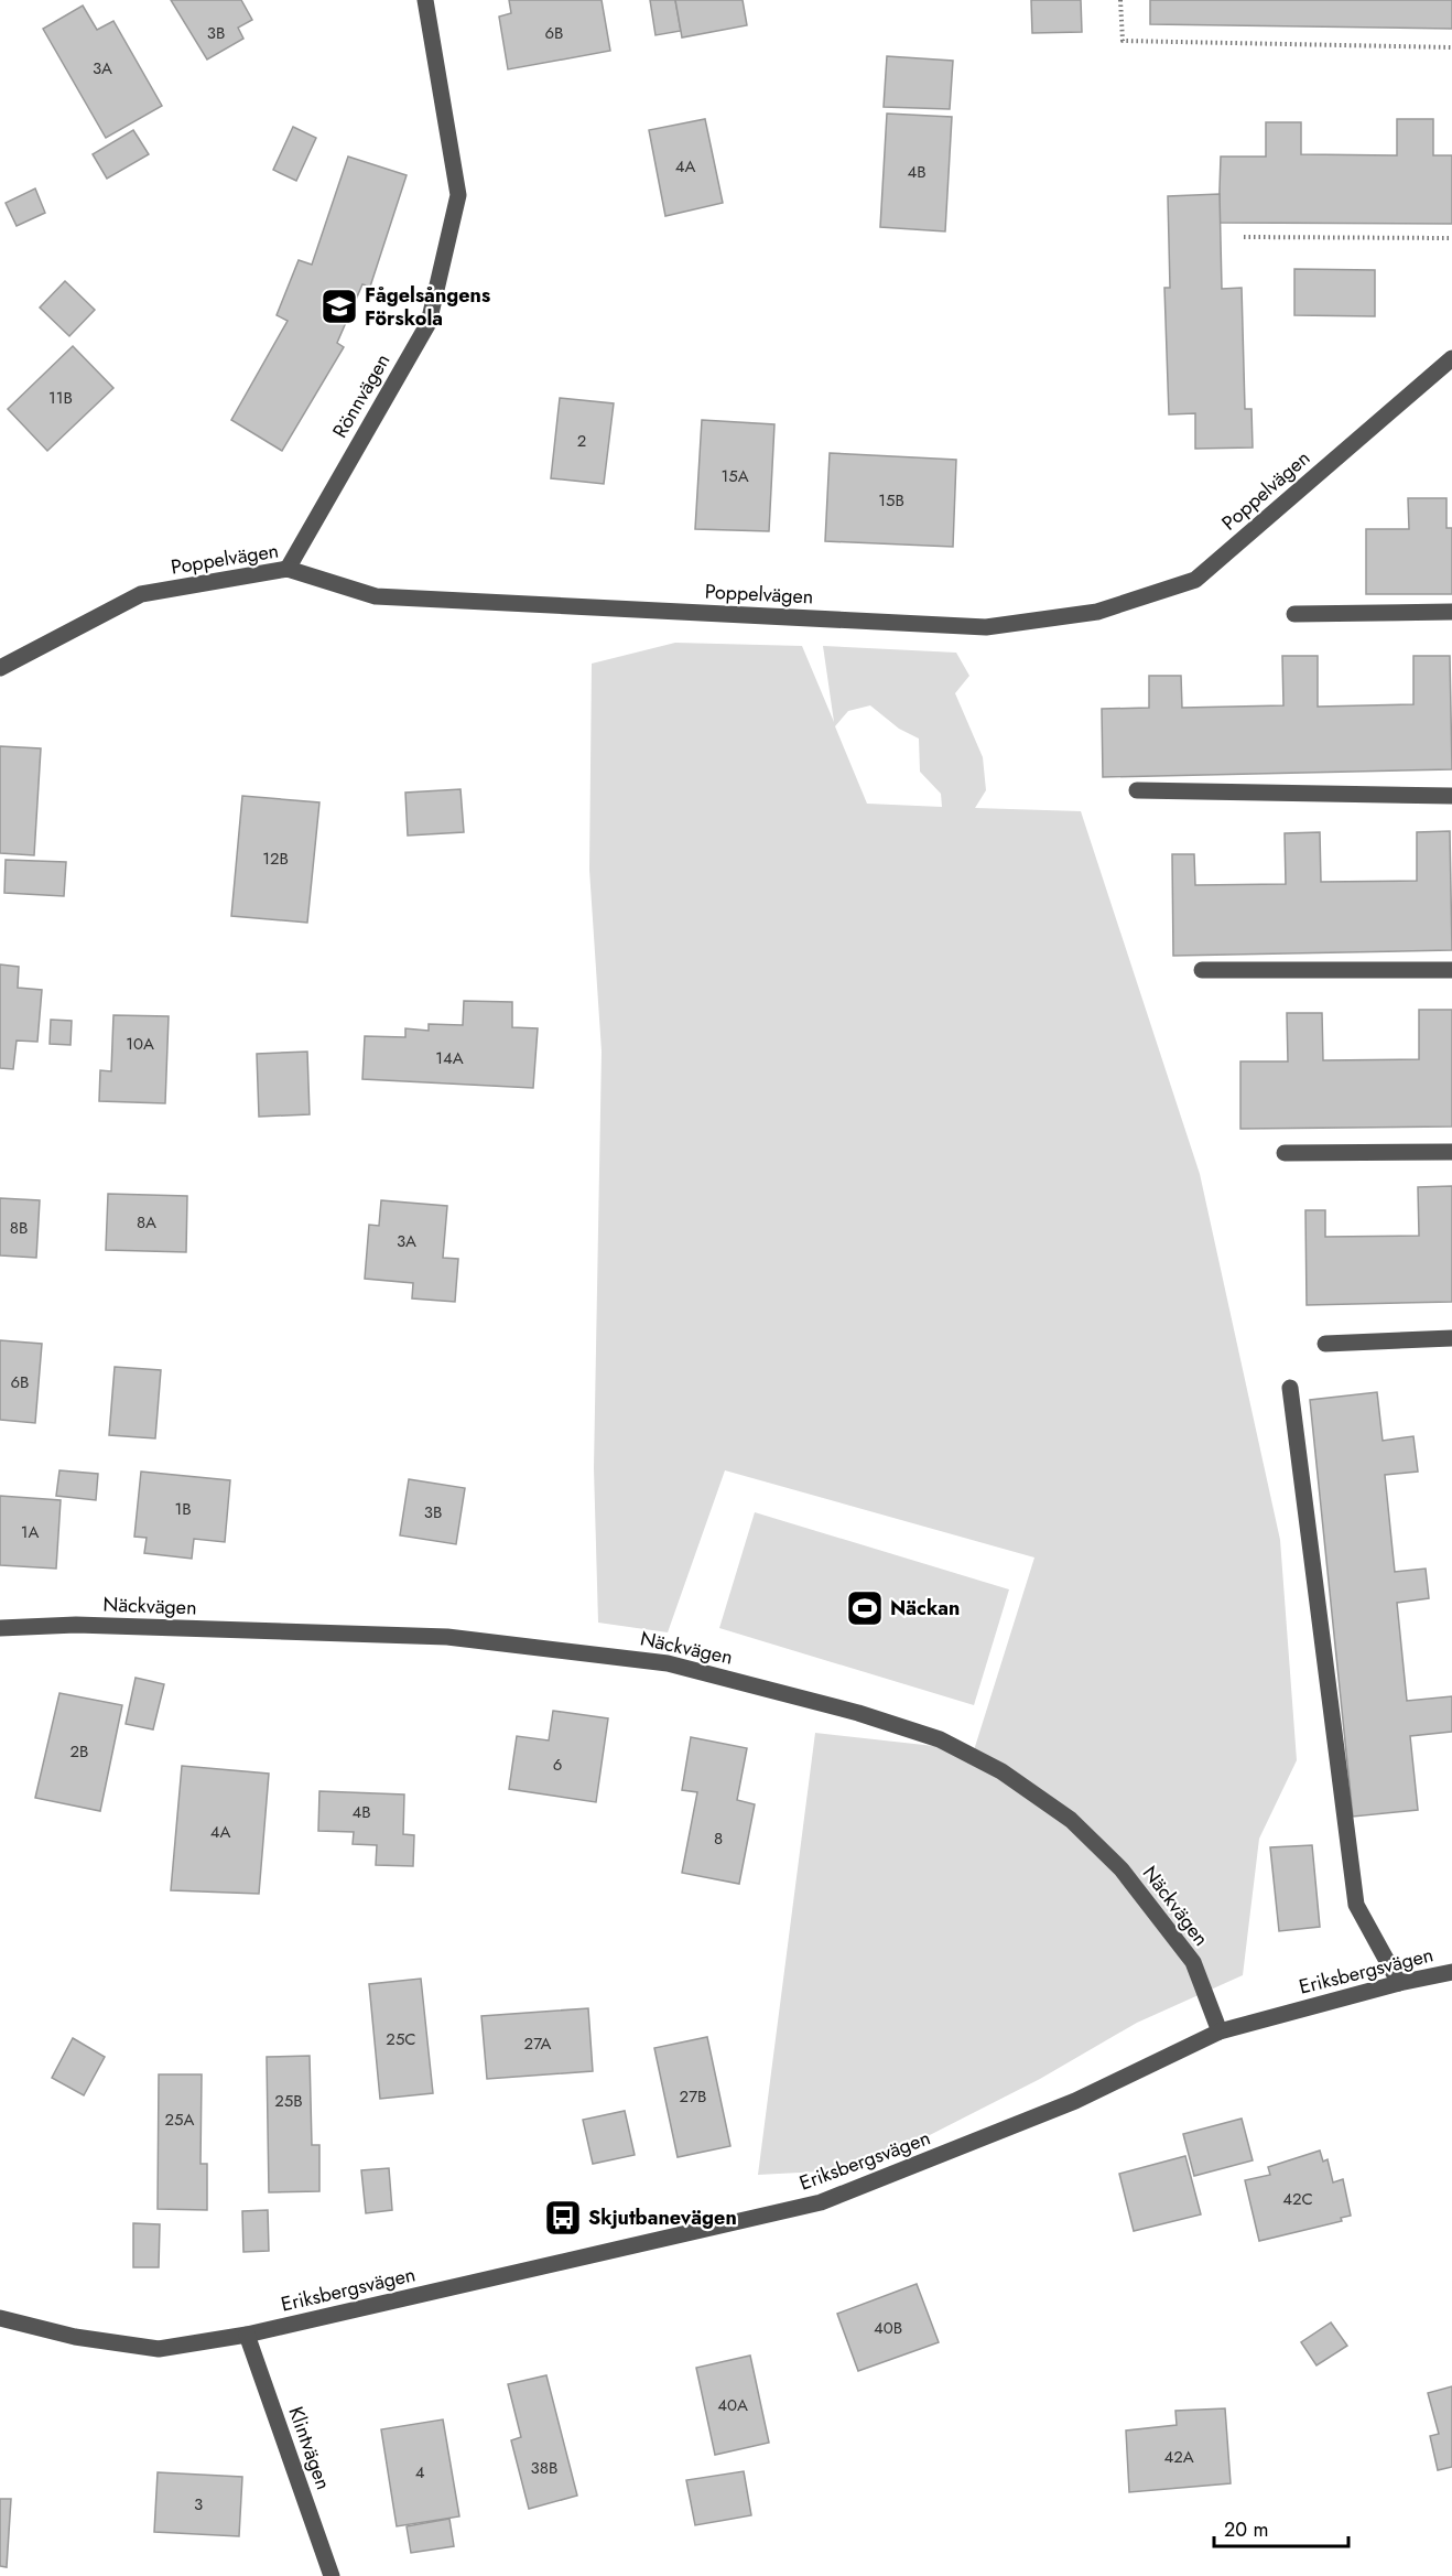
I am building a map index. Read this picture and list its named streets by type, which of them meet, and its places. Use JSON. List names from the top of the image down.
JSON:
{
  "streets": {
    "street": [
      "Rönnvägen",
      "Poppelvägen",
      "Näckvägen",
      "Eriksbergsvägen",
      "Klintvägen"
    ]
  },
  "crossings": [
    ["Rönnvägen", "Poppelvägen"],
    ["Näckvägen", "Eriksbergsvägen"],
    ["Eriksbergsvägen", "Klintvägen"]
  ],
  "places": {
    "school or university": ["Fågelsångens Förskola"],
    "sports": ["Näckan"],
    "bus stop": ["Skjutbanevägen"]
  },
  "house_numbers": [
    "3B",
    "6B",
    "3A",
    "4A",
    "4B",
    "11B",
    "2",
    "15A",
    "15B",
    "12B",
    "10A",
    "14A",
    "8A",
    "8B",
    "3A",
    "6B",
    "1B",
    "3B",
    "1A",
    "2B",
    "6",
    "4B",
    "4A",
    "8",
    "25C",
    "27A",
    "27B",
    "25B",
    "25A",
    "42C",
    "40B",
    "40A",
    "42A",
    "38B",
    "4",
    "3"
  ],
  "scale_bar": "20 m"
}
